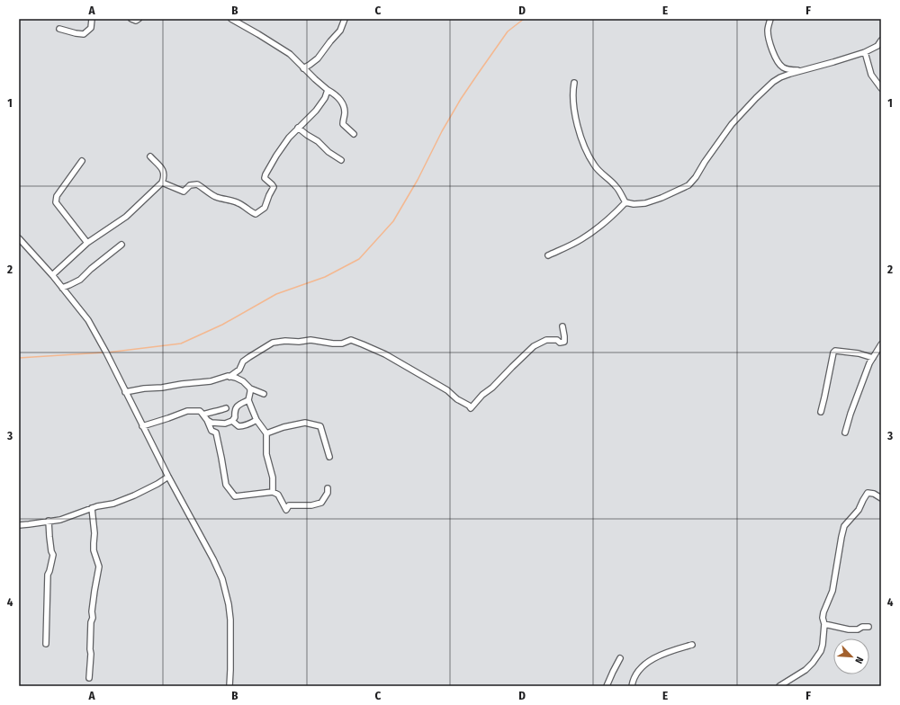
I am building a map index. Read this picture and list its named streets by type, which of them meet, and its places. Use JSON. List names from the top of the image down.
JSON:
{
  "north": "bottom right",
  "grid": {
    "columns": [
      "A",
      "B",
      "C",
      "D",
      "E",
      "F"
    ],
    "rows": [
      "1",
      "2",
      "3",
      "4"
    ]
  }
}
